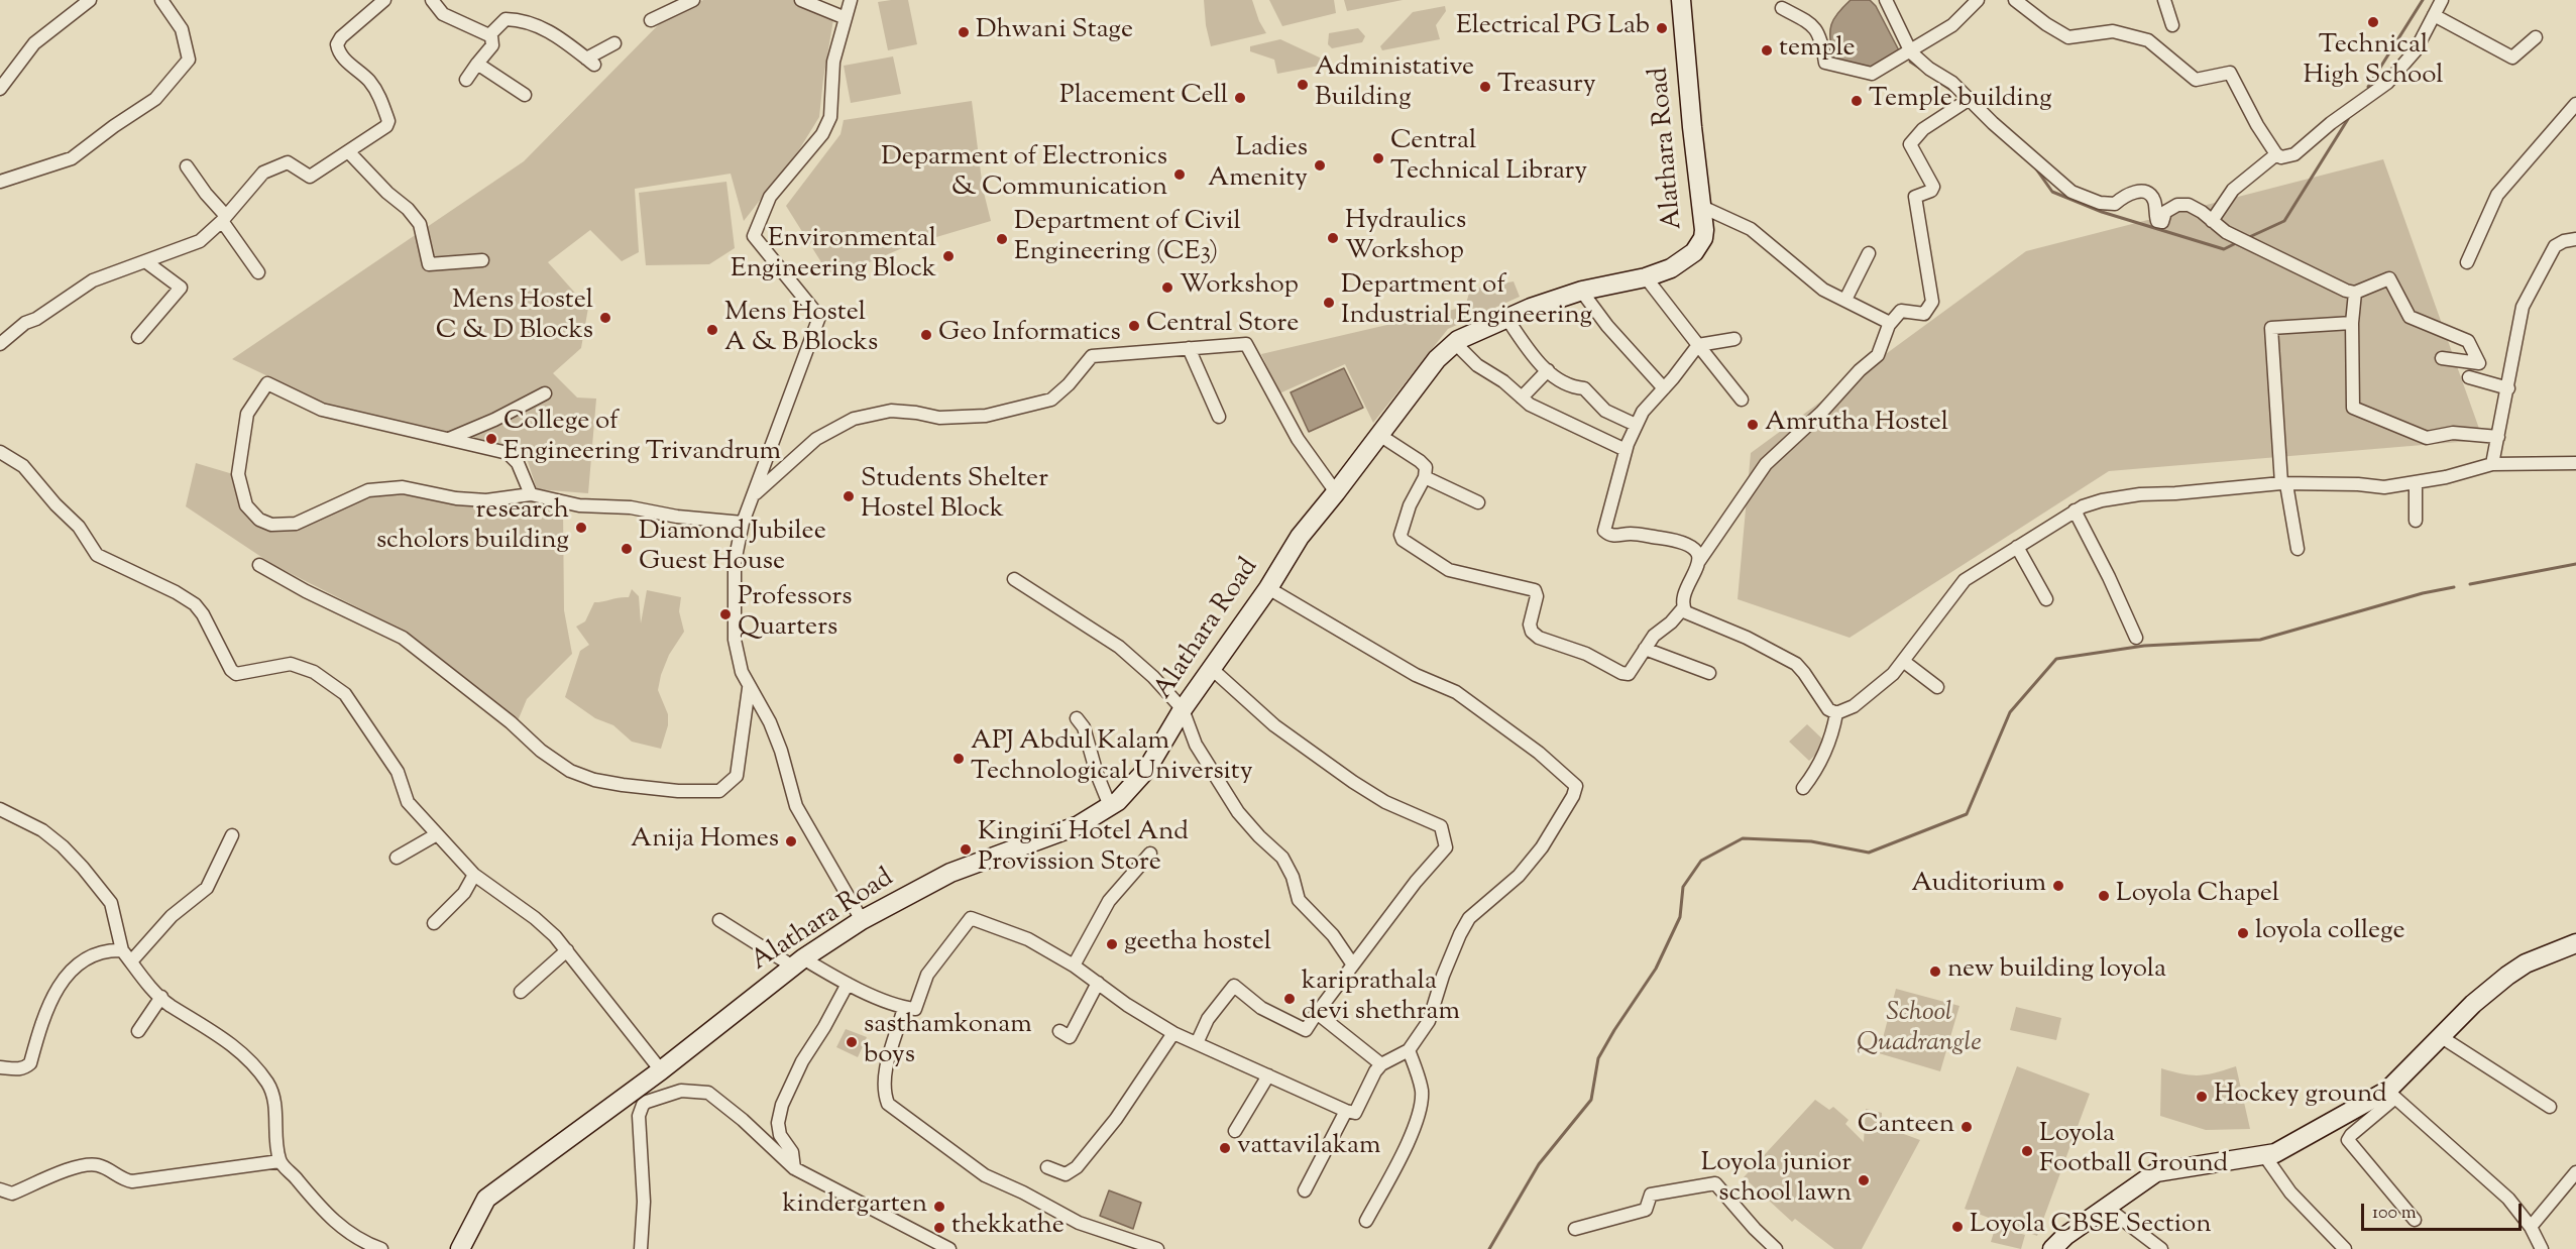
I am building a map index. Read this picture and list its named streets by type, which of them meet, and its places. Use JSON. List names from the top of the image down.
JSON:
{
  "streets": {
    "street": ["Alathara Road"]
  },
  "parks": ["School Quadrangle"],
  "places": [
    "Technical High School",
    "Electrical PG Lab",
    "Dhwani Stage",
    "temple",
    "Administative Building",
    "Treasury",
    "Placement Cell",
    "Temple building",
    "Central Technical Library",
    "Ladies Amenity",
    "Deparment of Electronics & Communication",
    "Hydraulics Workshop",
    "Department of Civil Engineering (CE3)",
    "Environmental Engineering Block",
    "Workshop",
    "Department of Industrial Engineering",
    "Mens Hostel C & D Blocks",
    "Central Store",
    "Mens Hostel A & B Blocks",
    "Geo Informatics",
    "Amrutha Hostel",
    "College of Engineering Trivandrum",
    "Students Shelter Hostel Block",
    "research scholors building",
    "Diamond Jubilee Guest House",
    "Professors Quarters",
    "APJ Abdul Kalam Technological University",
    "Anija Homes",
    "Kingini Hotel And Provission Store",
    "Auditorium",
    "Loyola Chapel",
    "loyola college",
    "geetha hostel",
    "new building loyola",
    "kariprathala devi shethram",
    "sasthamkonam boys",
    "Hockey ground",
    "Canteen",
    "vattavilakam",
    "Loyola Football Ground",
    "Loyola junior school lawn",
    "kindergarten",
    "Loyola CBSE Section",
    "thekkathe"
  ],
  "scale_bar": "100 m"
}
